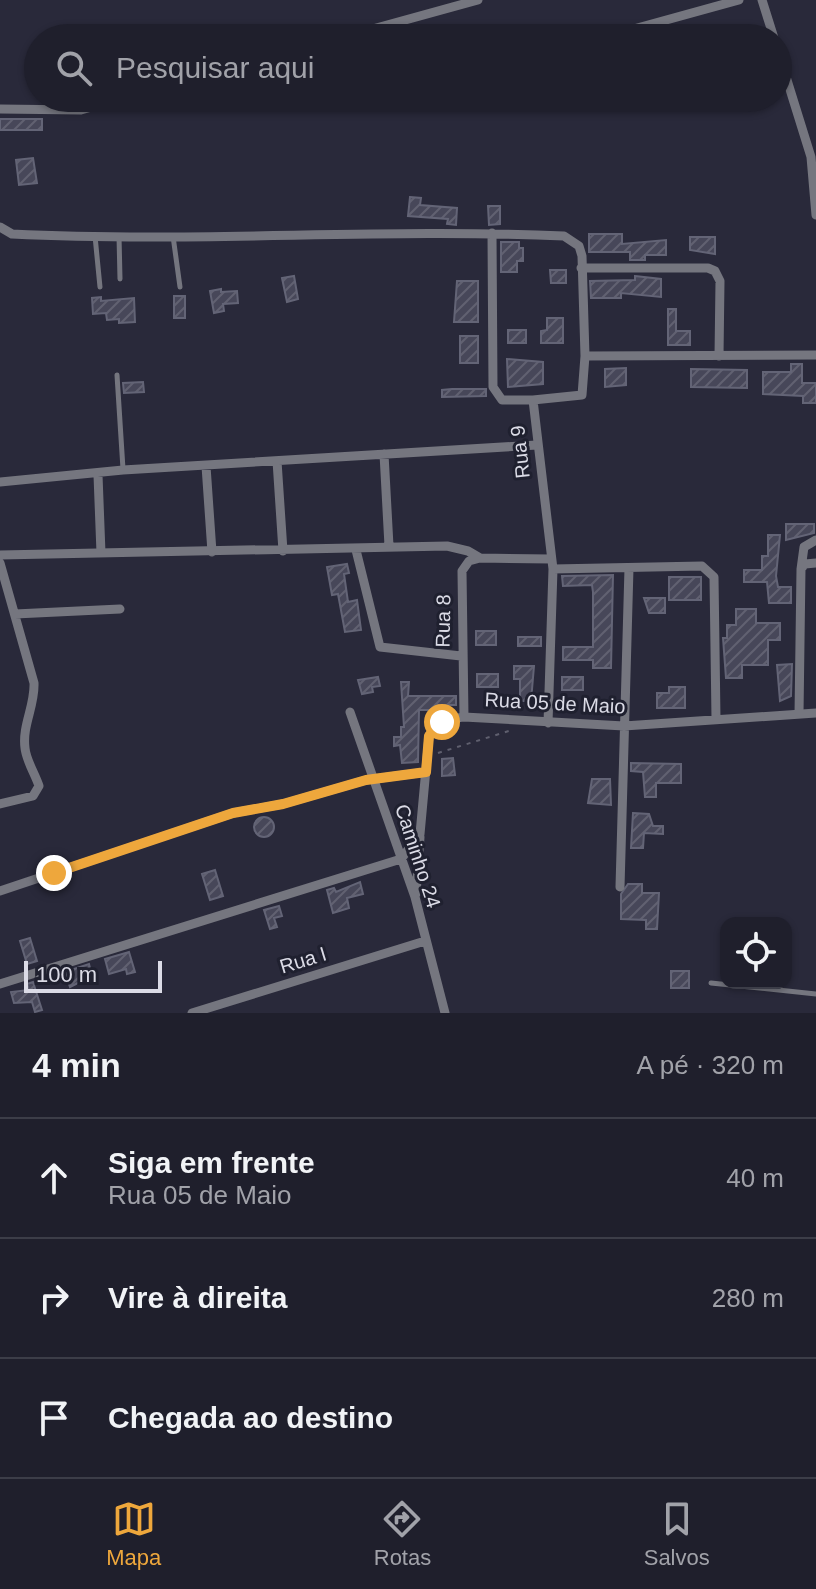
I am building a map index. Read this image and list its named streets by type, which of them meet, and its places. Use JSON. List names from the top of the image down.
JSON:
{
  "streets": {
    "street": [
      "Rua 9",
      "Rua 8",
      "Rua 05 de Maio",
      "Caminho 24",
      "Rua I"
    ]
  },
  "crossings": [
    ["Rua 9", "Rua 05 de Maio"],
    ["Rua 8", "Rua 05 de Maio"],
    ["Rua 05 de Maio", "Caminho 24"],
    ["Caminho 24", "Rua I"]
  ],
  "scale_bar": "100 m",
  "page": {
    "search": "Pesquisar aqui",
    "scale": "100 m",
    "heading": ["4 min", "A pé · 320 m"],
    "list": [
      ["Siga em frente", "Rua 05 de Maio", "40 m"],
      ["Vire à direita", "280 m"],
      "Chegada ao destino"
    ],
    "nav": ["Mapa", "Rotas", "Salvos"]
  }
}
